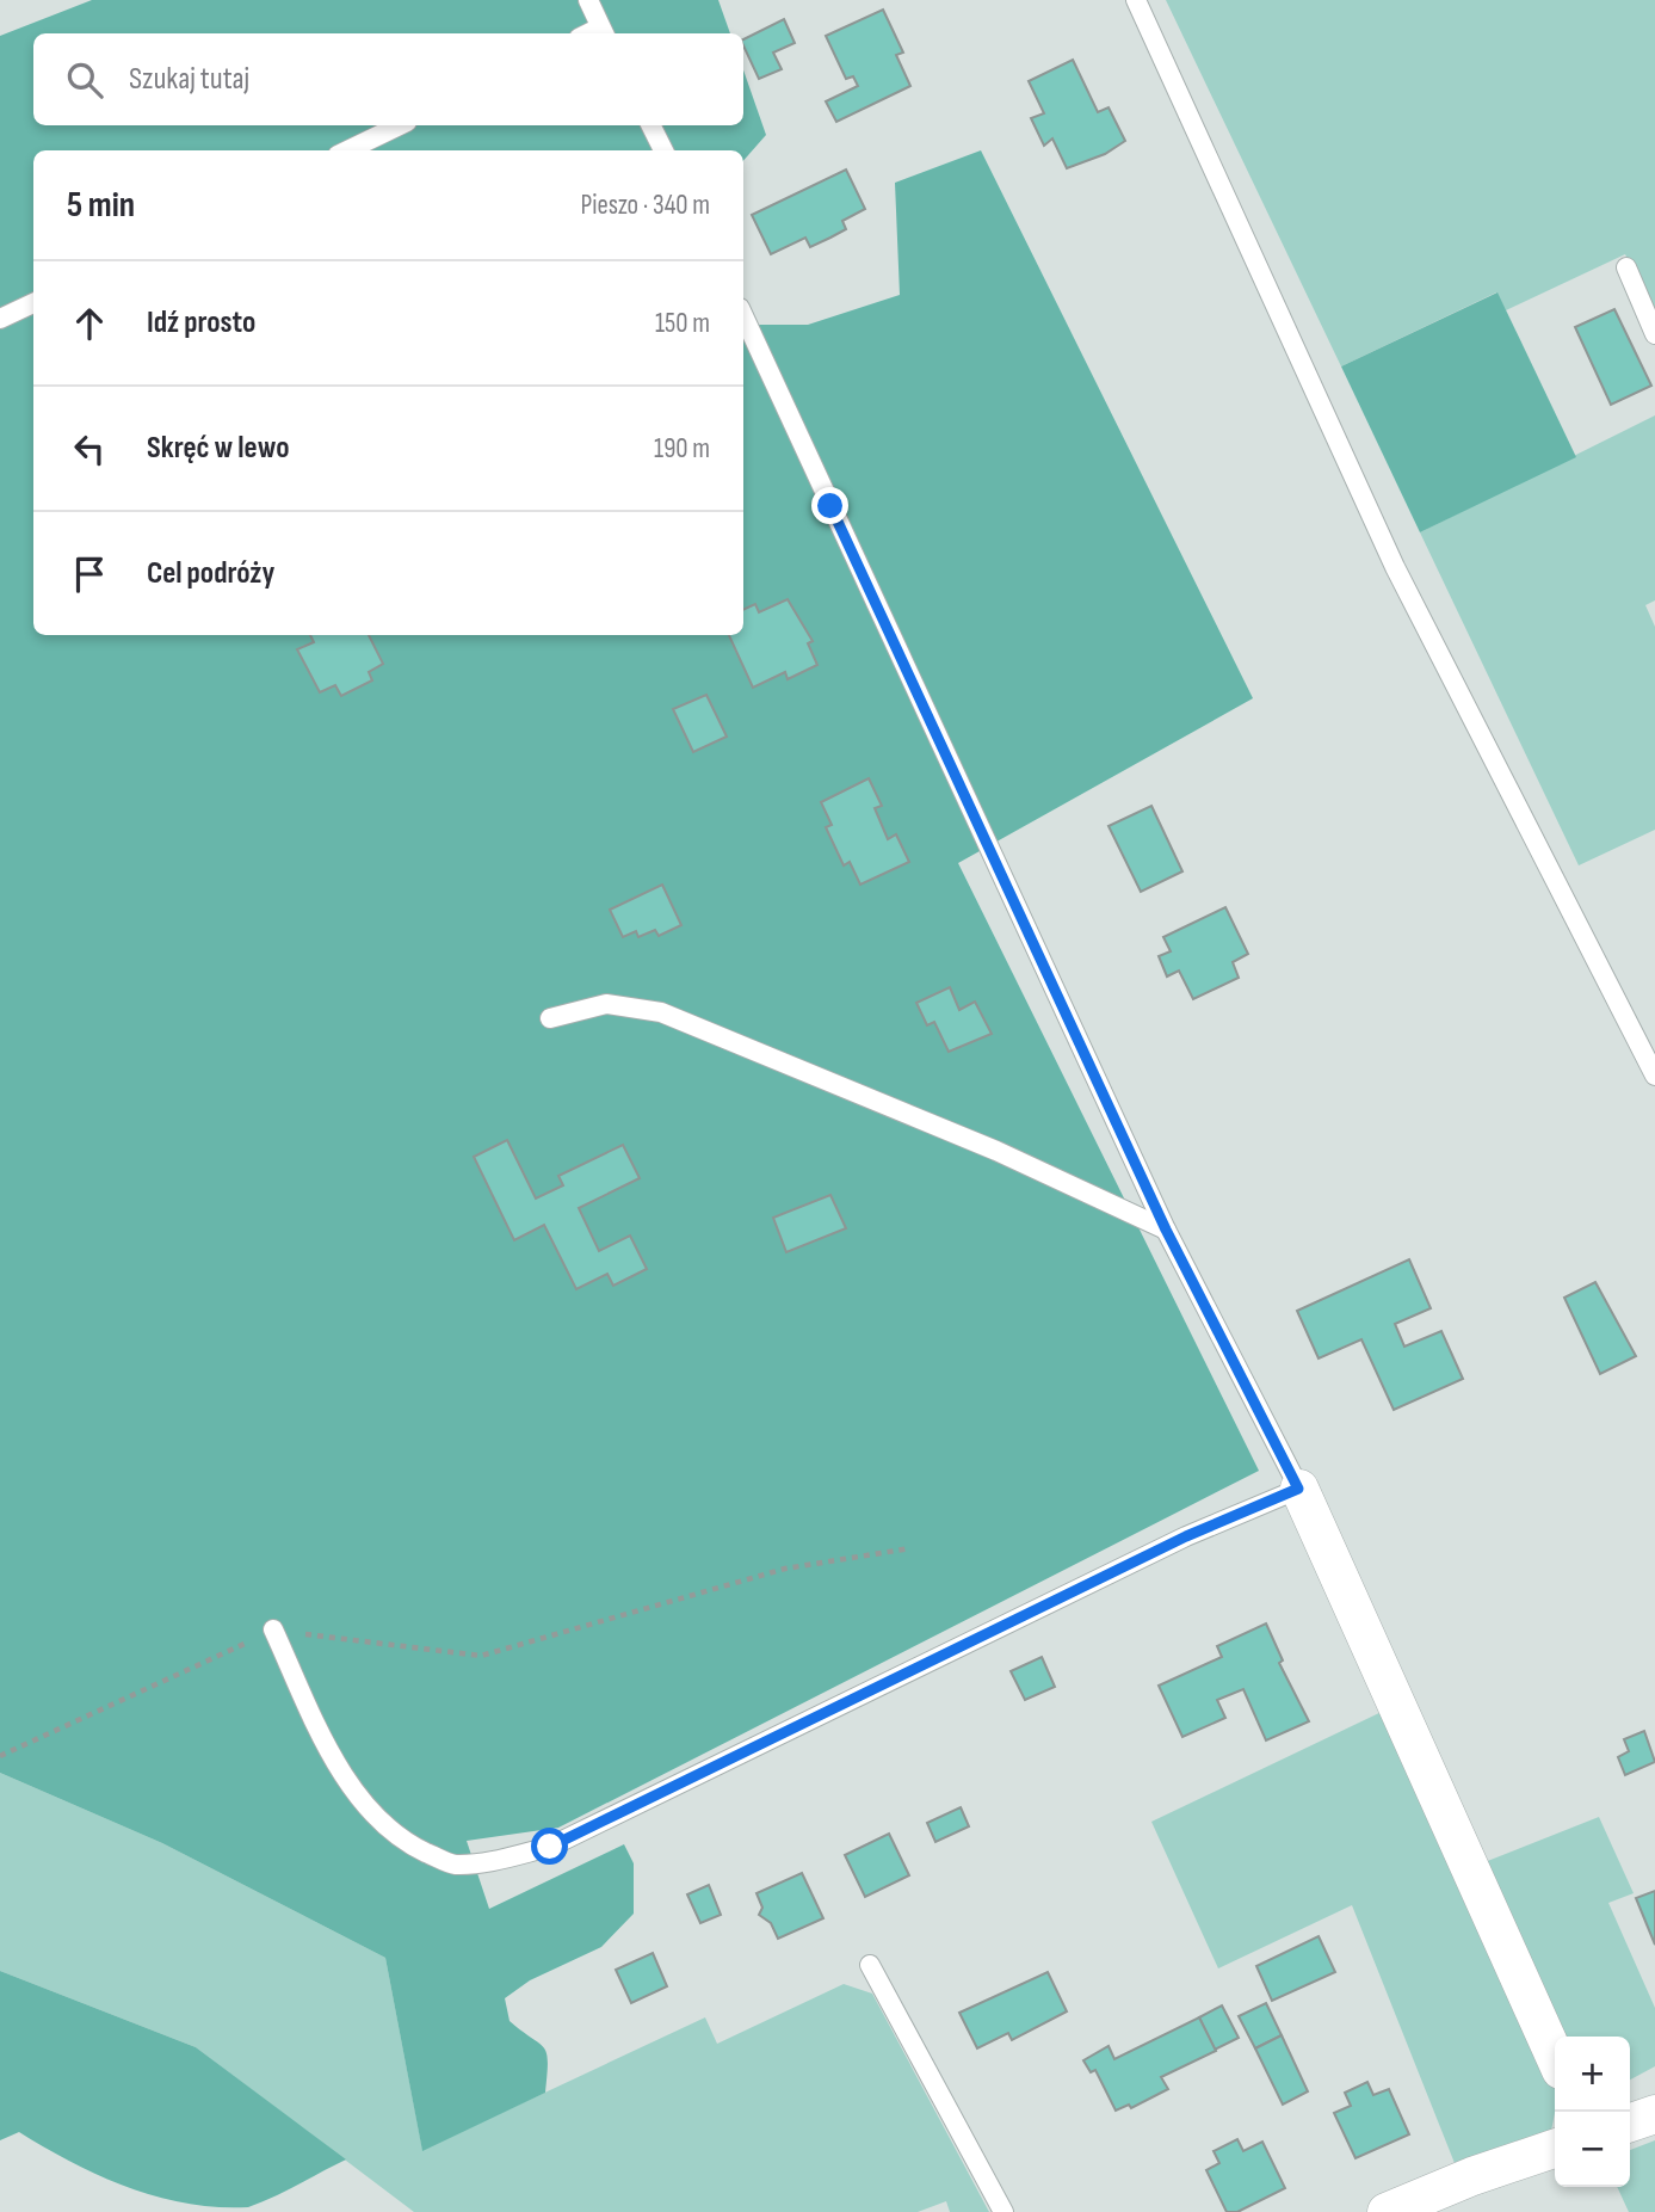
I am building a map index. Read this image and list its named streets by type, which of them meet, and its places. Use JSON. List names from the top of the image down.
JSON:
{
  "page": {
    "search": "Szukaj tutaj",
    "heading": ["5 min", "Pieszo · 340 m"],
    "list": [
      ["Idź prosto", "150 m"],
      ["Skręć w lewo", "190 m"],
      "Cel podróży"
    ],
    "map_buttons": ["+", "−"]
  }
}
